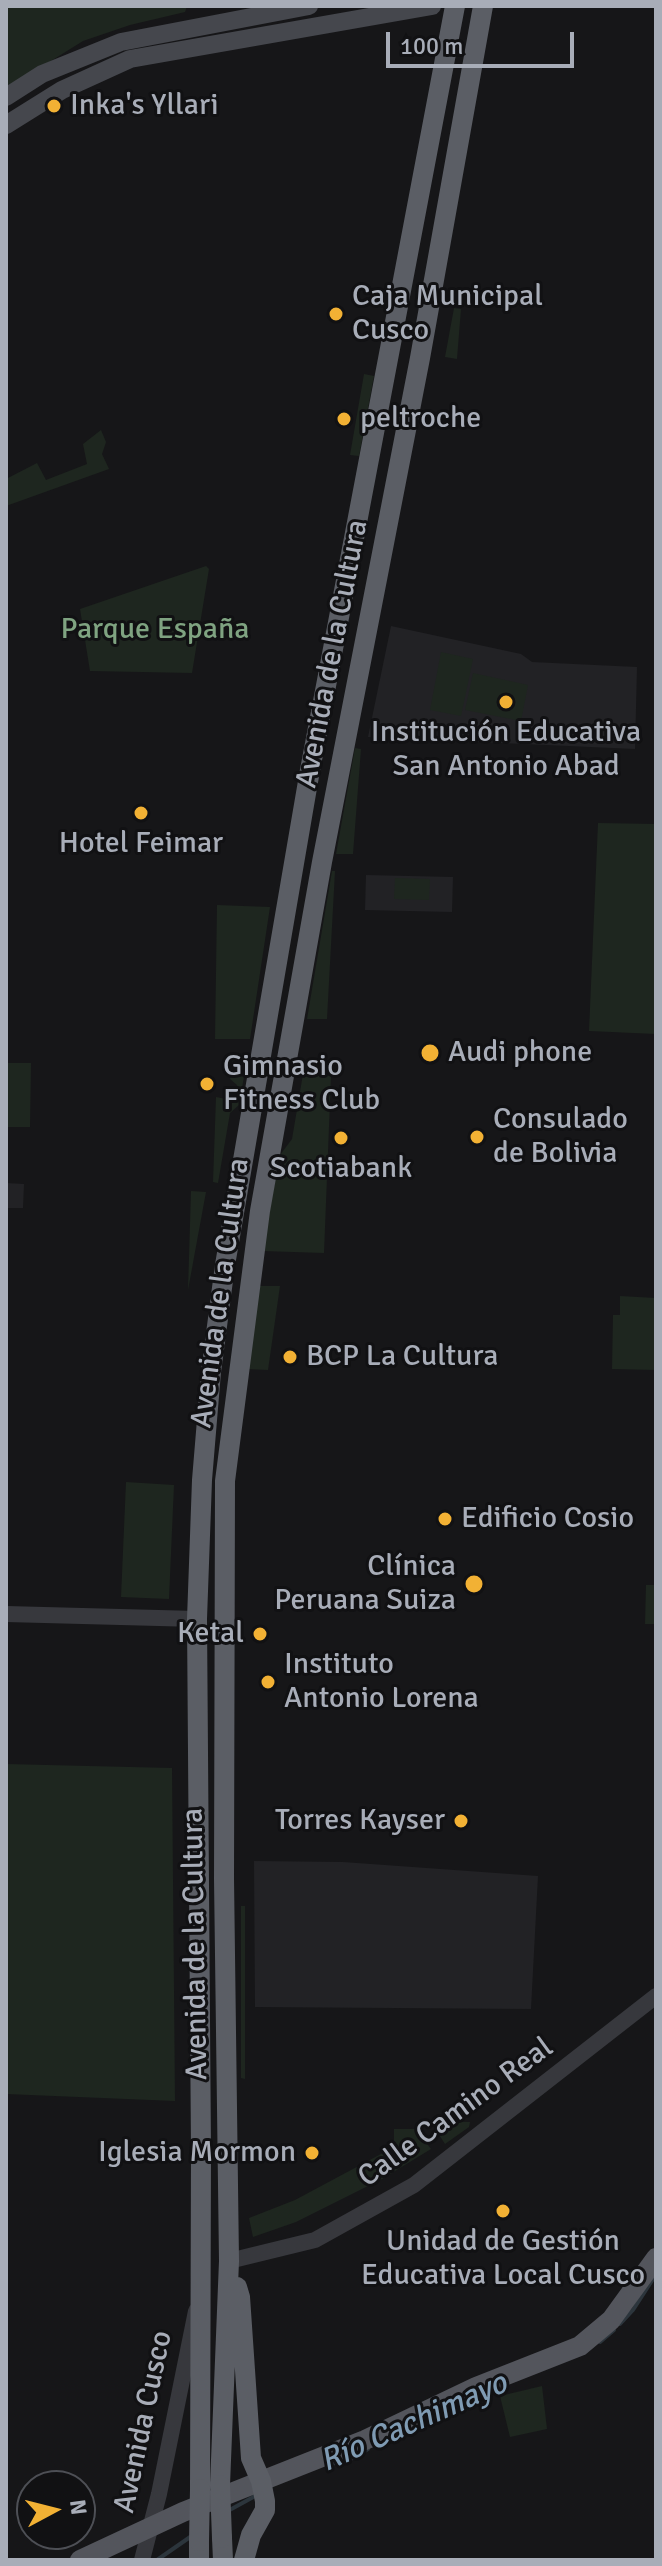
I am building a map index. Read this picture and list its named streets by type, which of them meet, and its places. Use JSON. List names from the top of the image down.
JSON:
{
  "streets": {
    "highway": ["Avenida de la Cultura"],
    "street": ["Calle Camino Real", "Avenida Cusco"]
  },
  "crossings": [
    ["Avenida de la Cultura", "Calle Camino Real"],
    ["Avenida de la Cultura", "Avenida Cusco"]
  ],
  "water": ["Río Cachimayo"],
  "parks": ["Parque España"],
  "places": [
    "Inka's Yllari",
    "Caja Municipal Cusco",
    "peltroche",
    "Institución Educativa San Antonio Abad",
    "Hotel Feimar",
    "Audi phone",
    "Gimnasio Fitness Club",
    "Consulado de Bolivia",
    "Scotiabank",
    "BCP La Cultura",
    "Edificio Cosio",
    "Clínica Peruana Suiza",
    "Ketal",
    "Instituto Antonio Lorena",
    "Torres Kayser",
    "Iglesia Mormon",
    "Unidad de Gestión Educativa Local Cusco"
  ],
  "scale_bar": "100 m",
  "north": "right"
}
